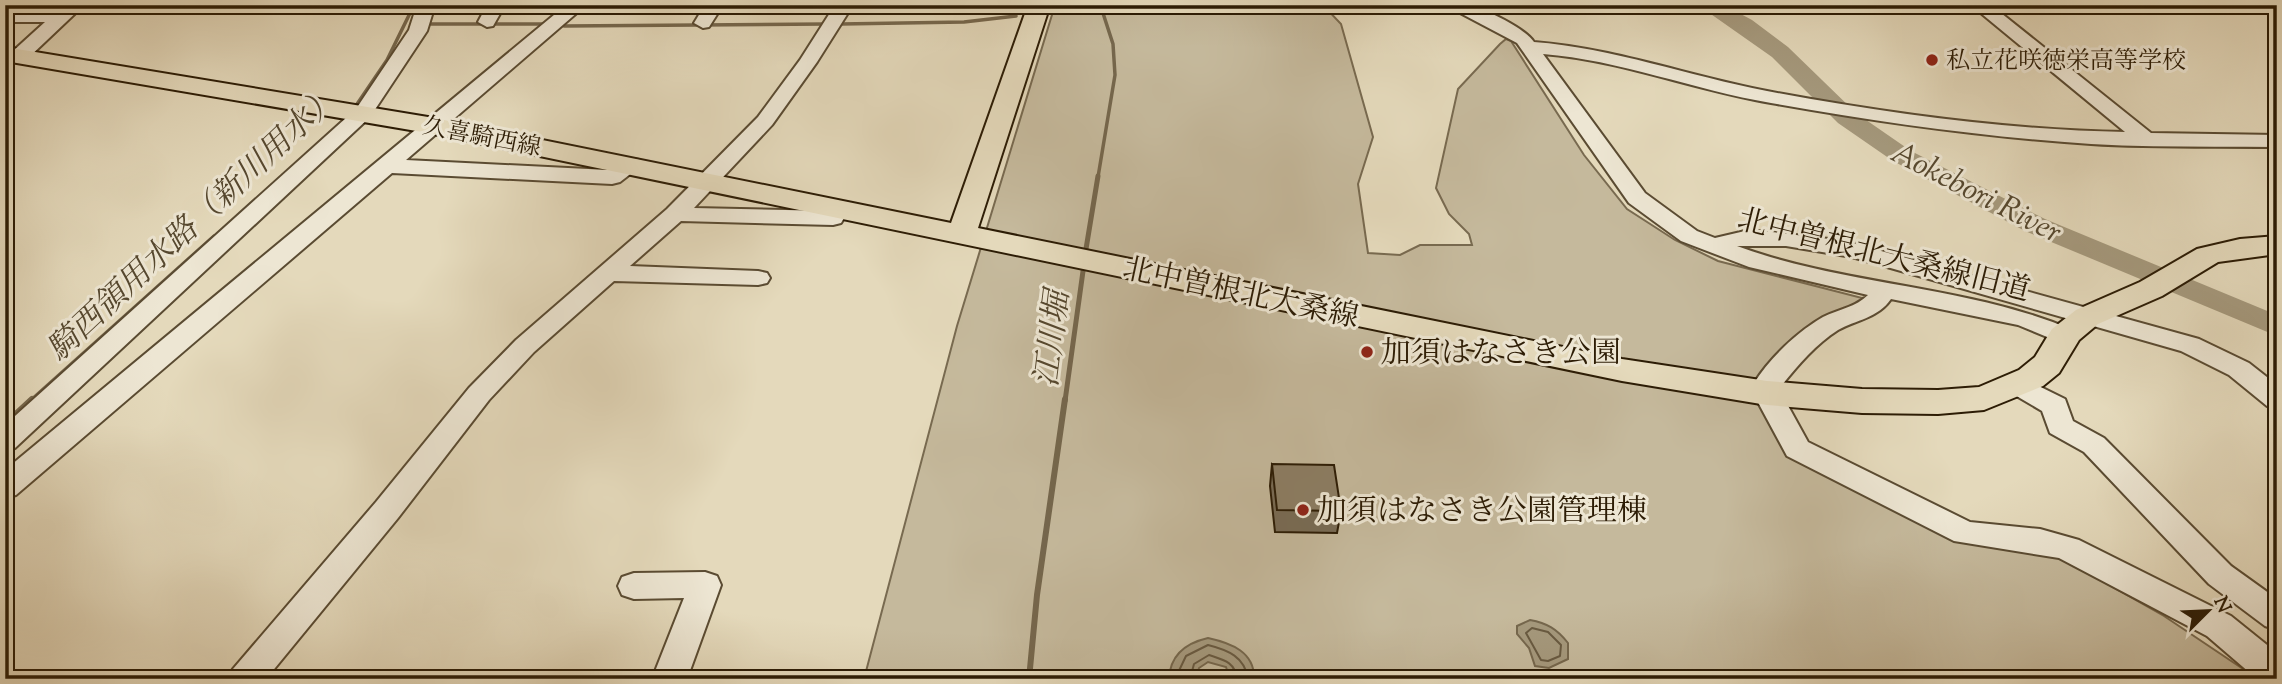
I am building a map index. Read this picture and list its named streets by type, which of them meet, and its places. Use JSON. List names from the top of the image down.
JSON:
{
  "streets": {
    "main road": ["久喜騎西線", "北中曽根北大桑線"],
    "street": ["北中曽根北大桑線旧道"]
  },
  "crossings": [
    ["久喜騎西線", "北中曽根北大桑線"],
    ["北中曽根北大桑線旧道", "北中曽根北大桑線"]
  ],
  "water": ["Aokebori River", "騎西領用水路（新川用水）", "江川堀"],
  "places": ["私立花咲徳栄高等学校", "加須はなさき公園", "加須はなさき公園管理棟"],
  "north": "top right"
}
